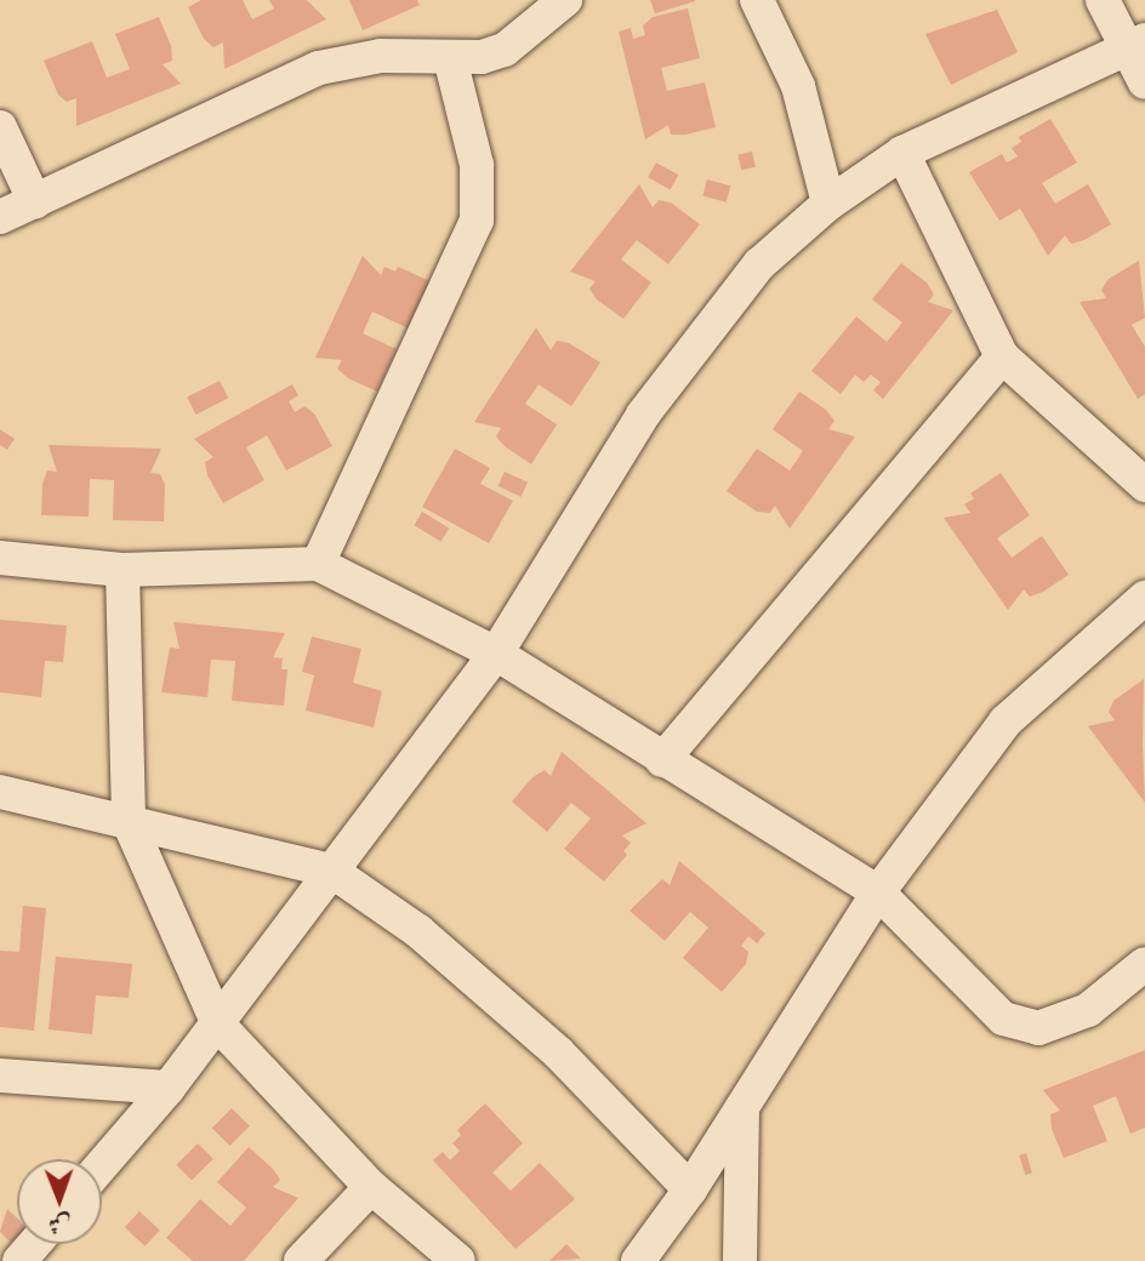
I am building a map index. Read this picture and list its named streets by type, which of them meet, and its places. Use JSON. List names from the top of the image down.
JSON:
{
  "north": "bottom"
}
